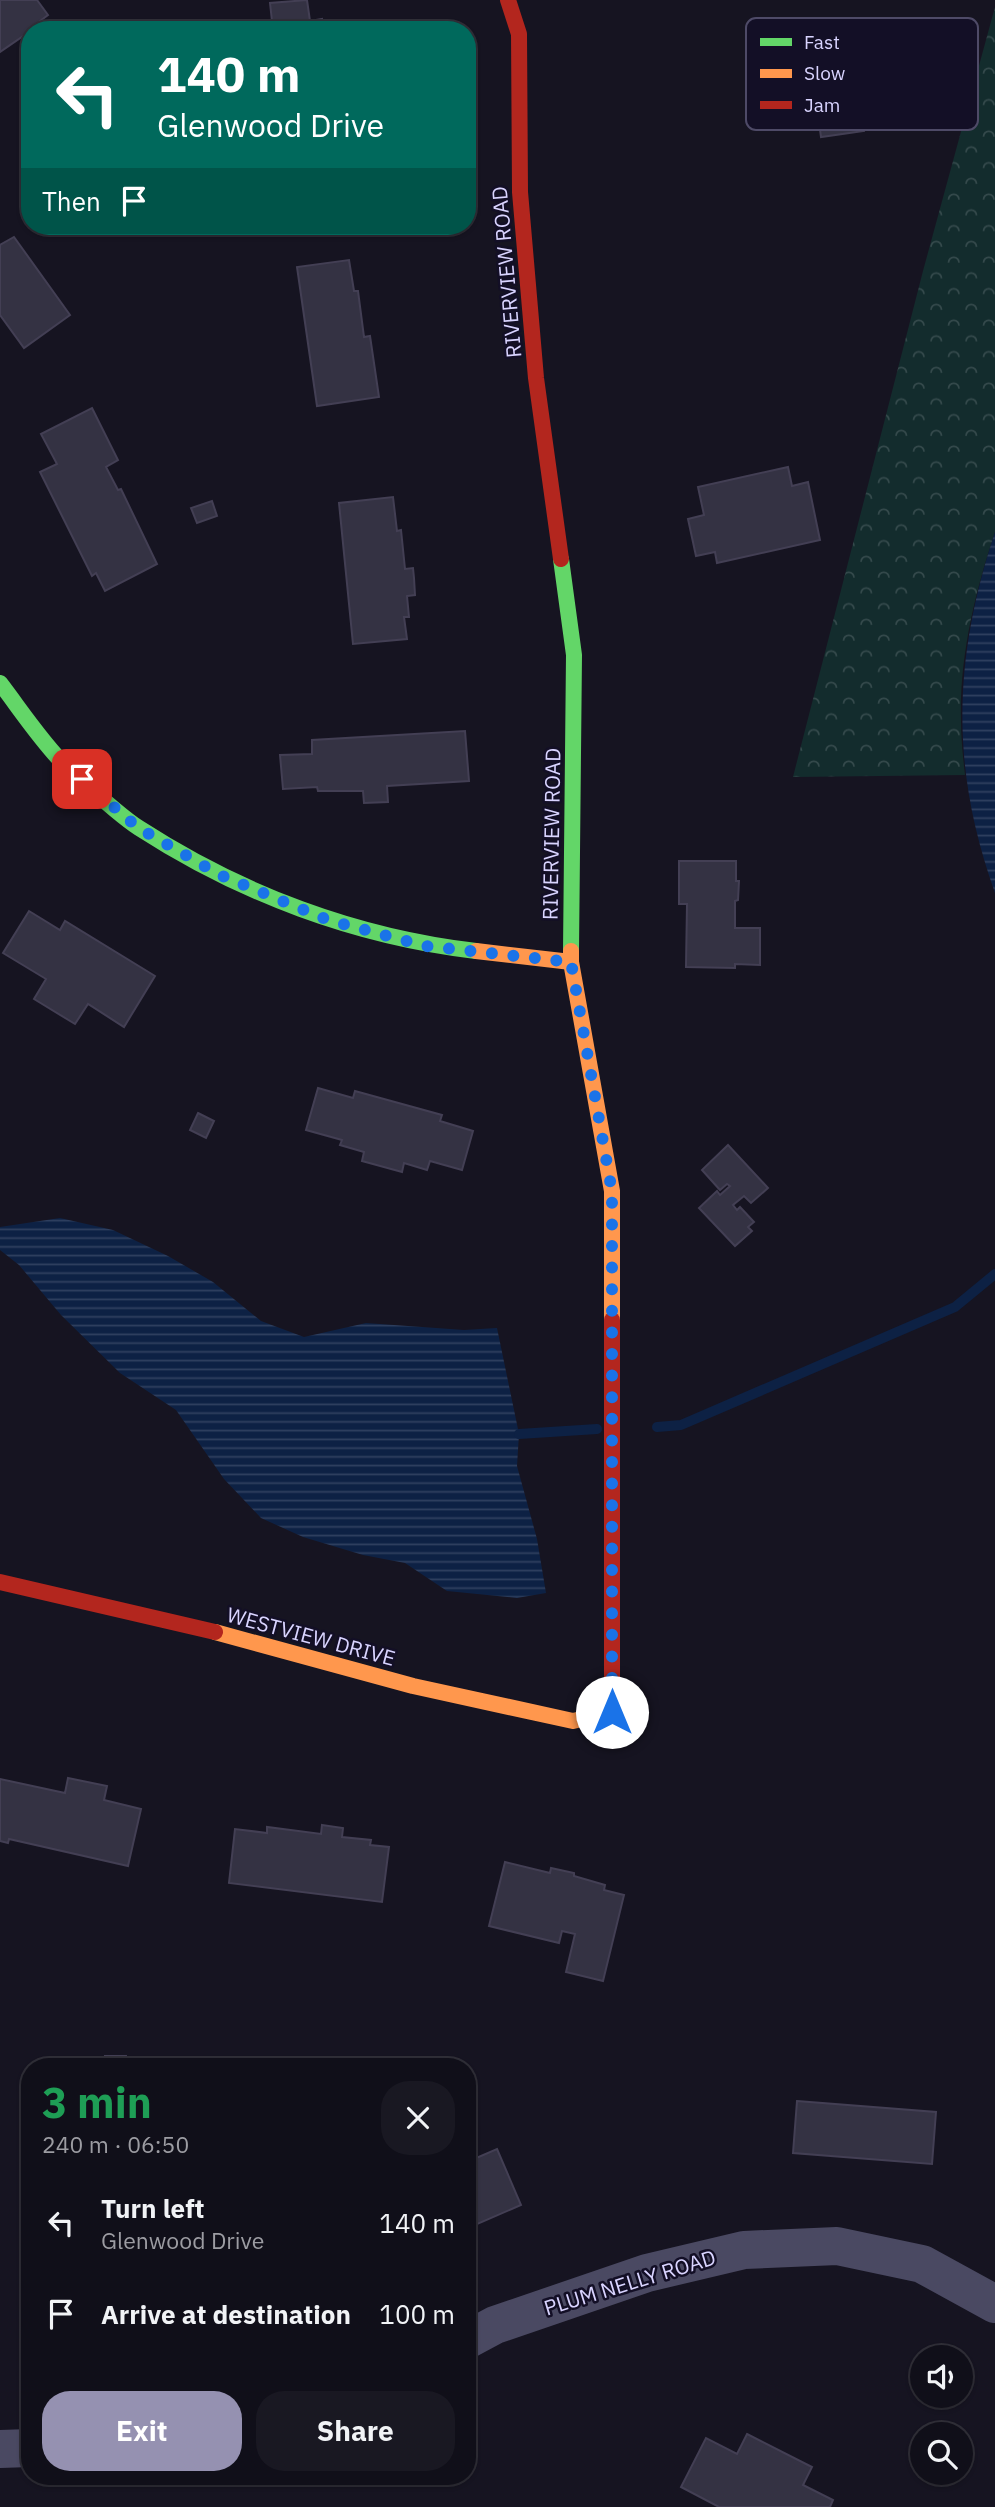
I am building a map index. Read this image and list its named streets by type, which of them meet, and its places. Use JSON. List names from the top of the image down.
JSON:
{
  "streets": {
    "street": ["RIVERVIEW ROAD", "WESTVIEW DRIVE", "PLUM NELLY ROAD"]
  },
  "crossings": [
    ["RIVERVIEW ROAD", "WESTVIEW DRIVE"]
  ],
  "legend": ["Fast", "Slow", "Jam"],
  "page": {
    "turn": ["140 m", "Glenwood Drive"],
    "then": "Then",
    "heading": ["3 min", "240 m · 06:50"],
    "list": [
      {
        "name": "Turn left",
        "note": "Glenwood Drive",
        "value": "140 m"
      },
      {
        "name": "Arrive at destination",
        "value": "100 m"
      }
    ],
    "buttons": ["Exit", "Share"]
  }
}
